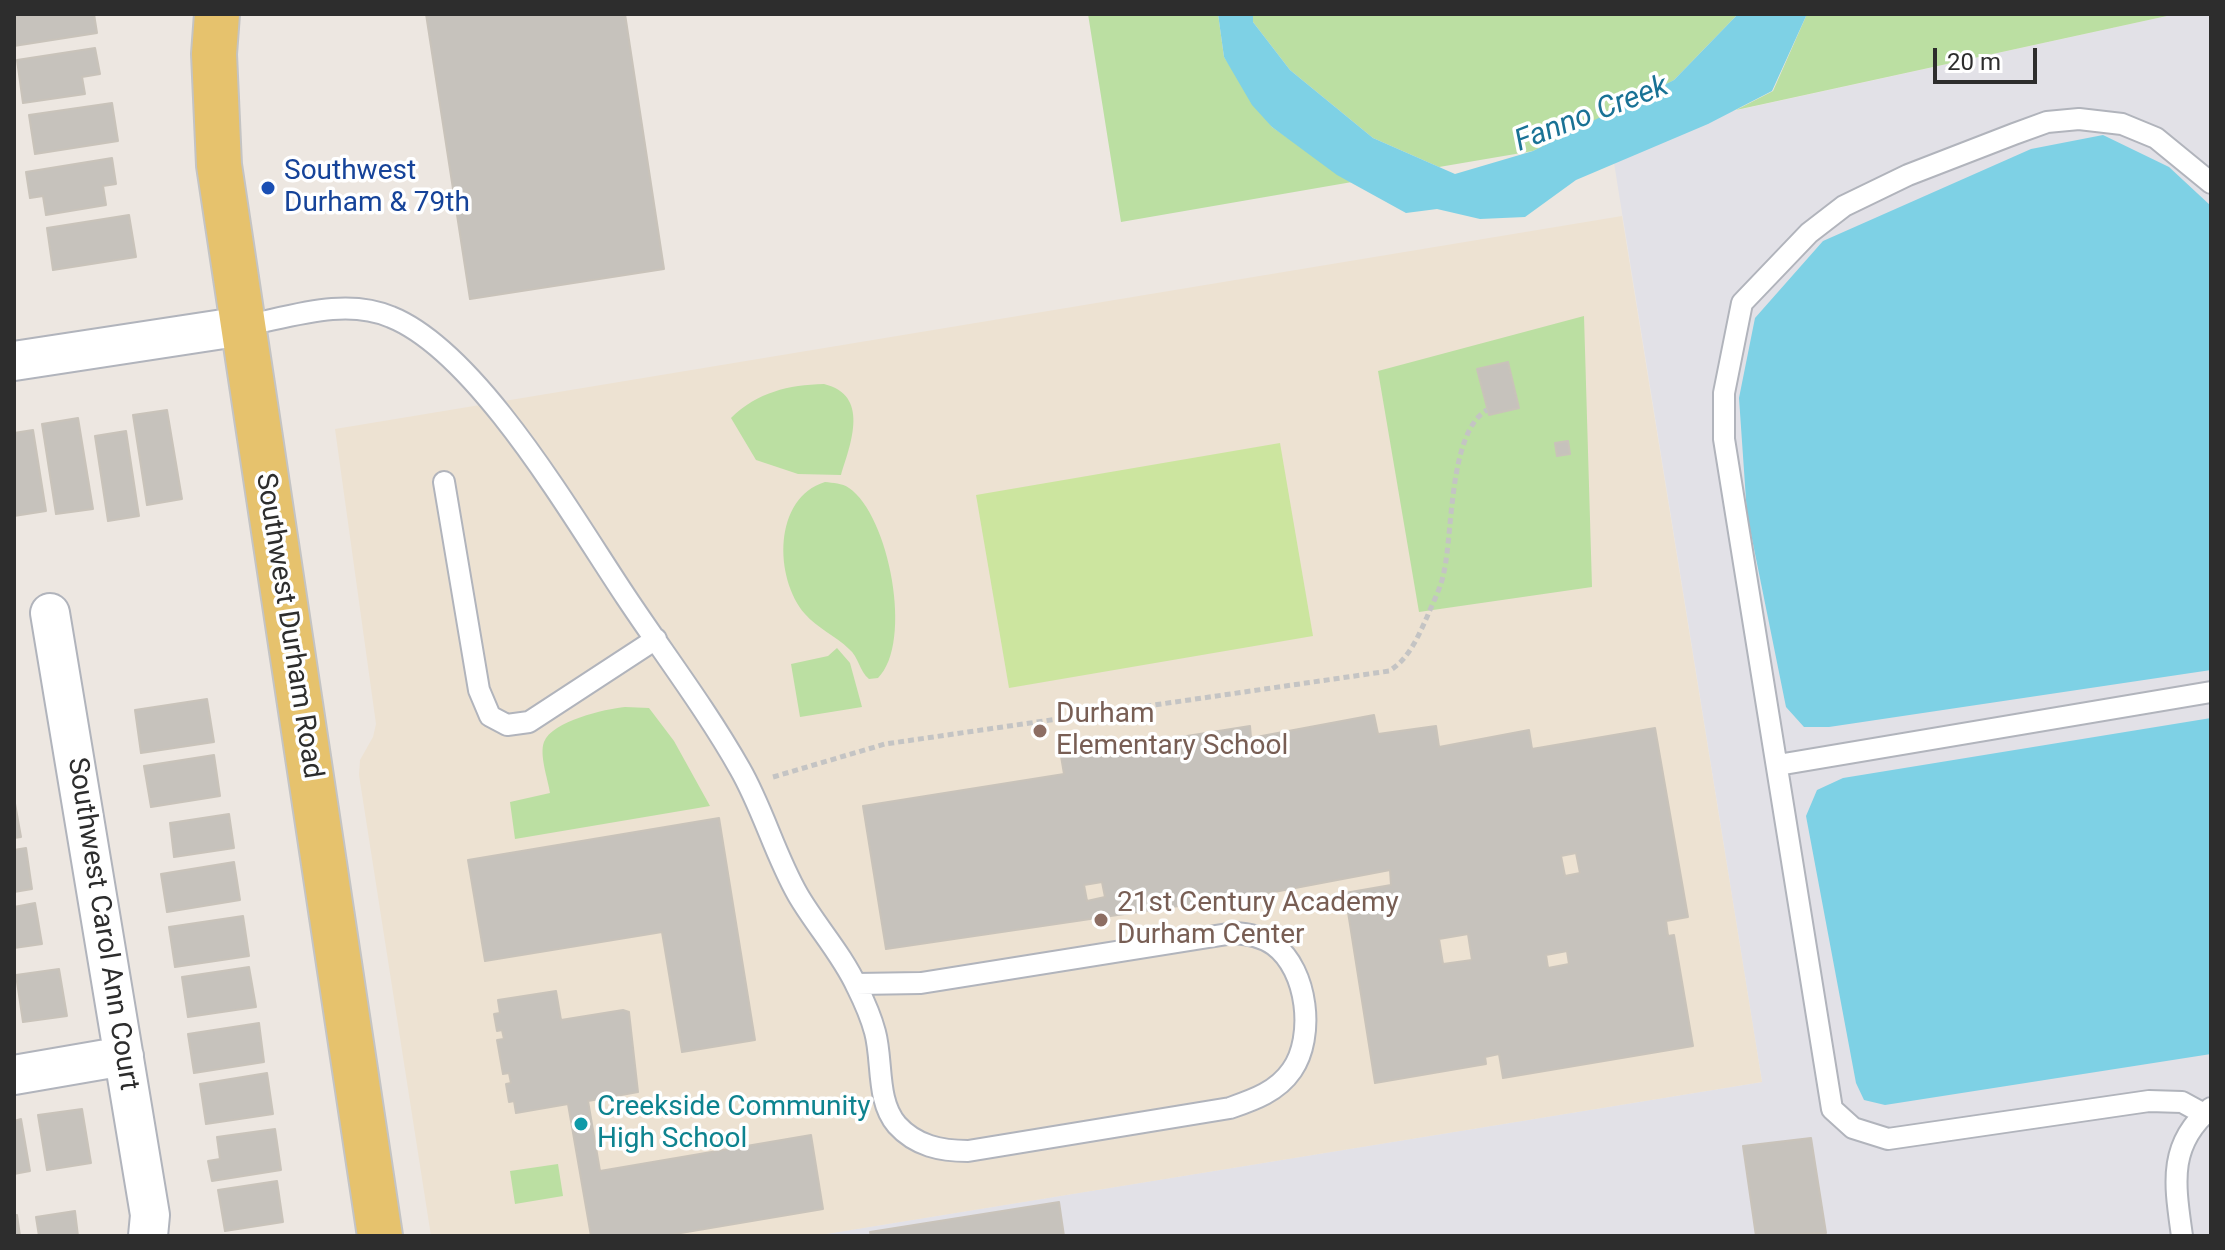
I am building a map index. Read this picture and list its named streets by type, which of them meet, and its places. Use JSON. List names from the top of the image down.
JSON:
{
  "streets": {
    "main road": ["Southwest Durham Road"],
    "street": ["Southwest Carol Ann Court"]
  },
  "water": ["Fanno Creek"],
  "places": [
    "Southwest Durham & 79th",
    "Durham Elementary School",
    "21st Century Academy Durham Center",
    "Creekside Community High School"
  ],
  "scale_bar": "20 m"
}
